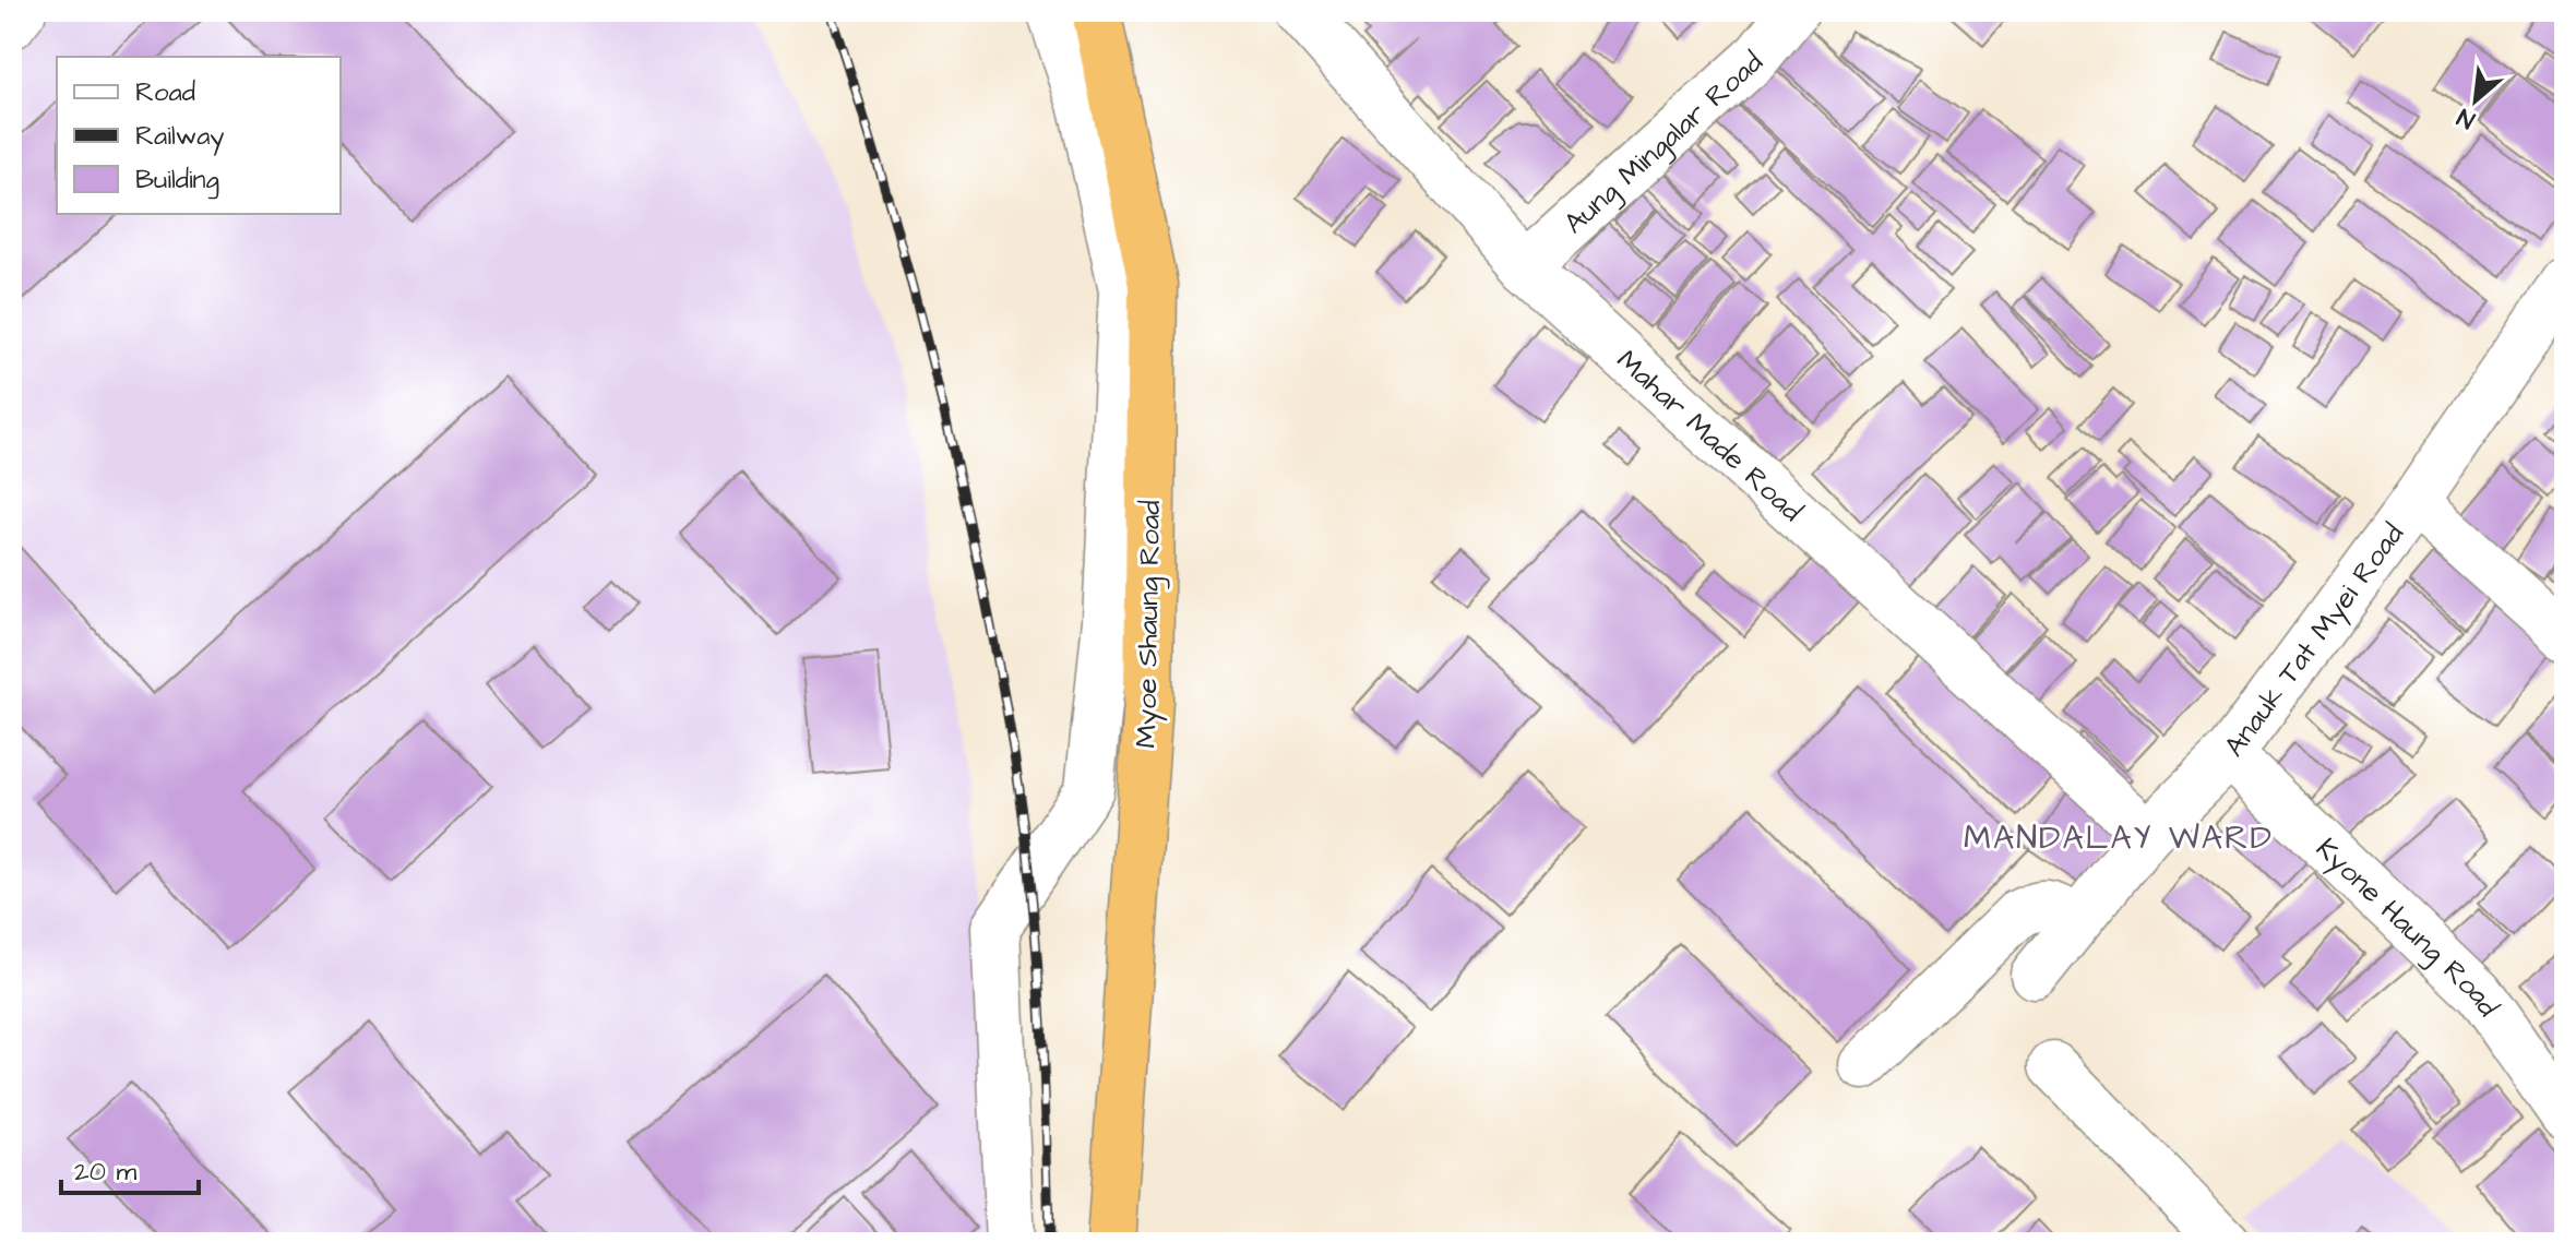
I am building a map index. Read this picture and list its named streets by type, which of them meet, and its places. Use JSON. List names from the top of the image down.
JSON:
{
  "streets": {
    "highway": ["Myoe Shaung Road"],
    "street": [
      "Aung Mingalar Road",
      "Mahar Made Road",
      "Anauk Tat Myei Road",
      "Kyone Haung Road"
    ]
  },
  "crossings": [
    ["Aung Mingalar Road", "Mahar Made Road"],
    ["Mahar Made Road", "Anauk Tat Myei Road"],
    ["Anauk Tat Myei Road", "Kyone Haung Road"]
  ],
  "districts": ["MANDALAY WARD"],
  "legend": ["Road", "Railway", "Building"],
  "scale_bar": "20 m",
  "north": "bottom left"
}
